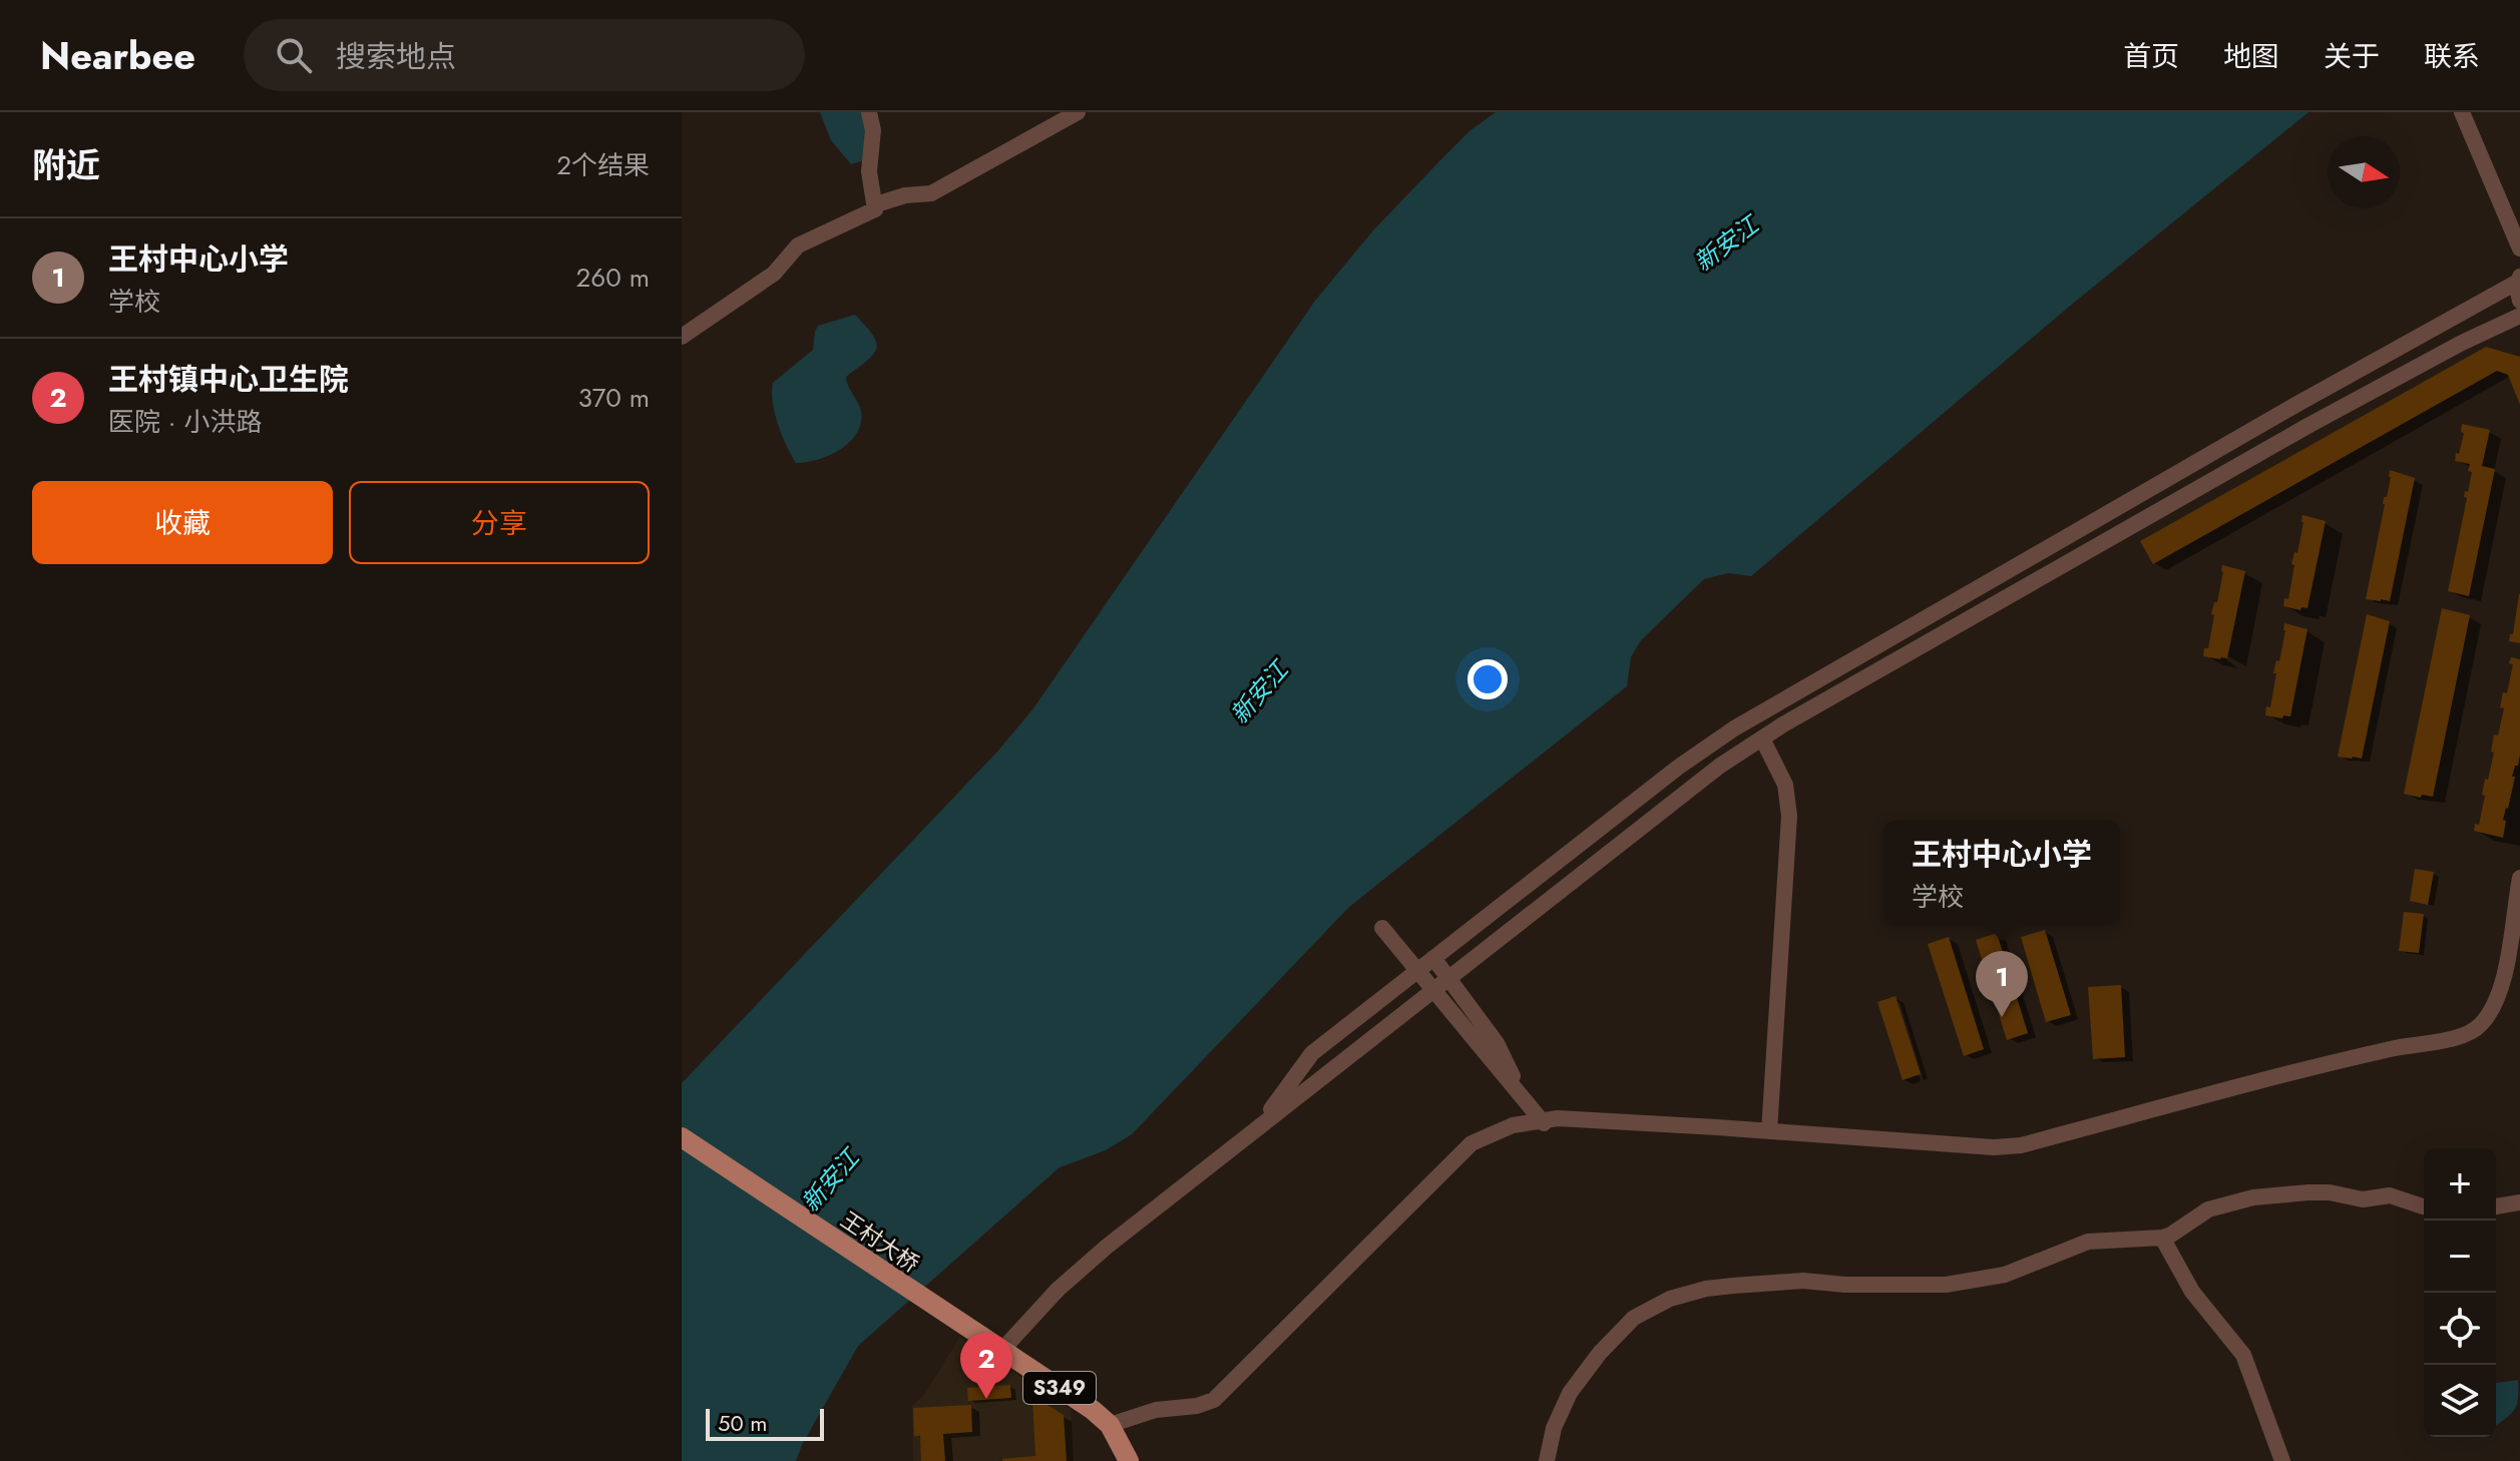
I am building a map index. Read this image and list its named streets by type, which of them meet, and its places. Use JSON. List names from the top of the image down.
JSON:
{
  "streets": {
    "main road": ["王村大桥", "S349"]
  },
  "crossings": [
    ["王村大桥", "S349"]
  ],
  "water": ["新安江"],
  "scale_bar": "50 m",
  "north": "right",
  "page": {
    "header": "Nearbee",
    "search": "搜索地点",
    "nav": [
      "首页",
      "地图",
      "关于",
      "联系"
    ],
    "heading": ["附近", "2个结果"],
    "list": [
      {
        "mark": "1",
        "name": "王村中心小学",
        "note": "学校",
        "value": "260 m"
      },
      {
        "mark": "2",
        "name": "王村镇中心卫生院",
        "note": "医院 · 小洪路",
        "value": "370 m"
      }
    ],
    "buttons": ["收藏", "分享"],
    "popup": ["王村中心小学", "学校"],
    "pins": ["1", "2"],
    "map_buttons": ["+", "−"],
    "scale": "50 m"
  }
}
